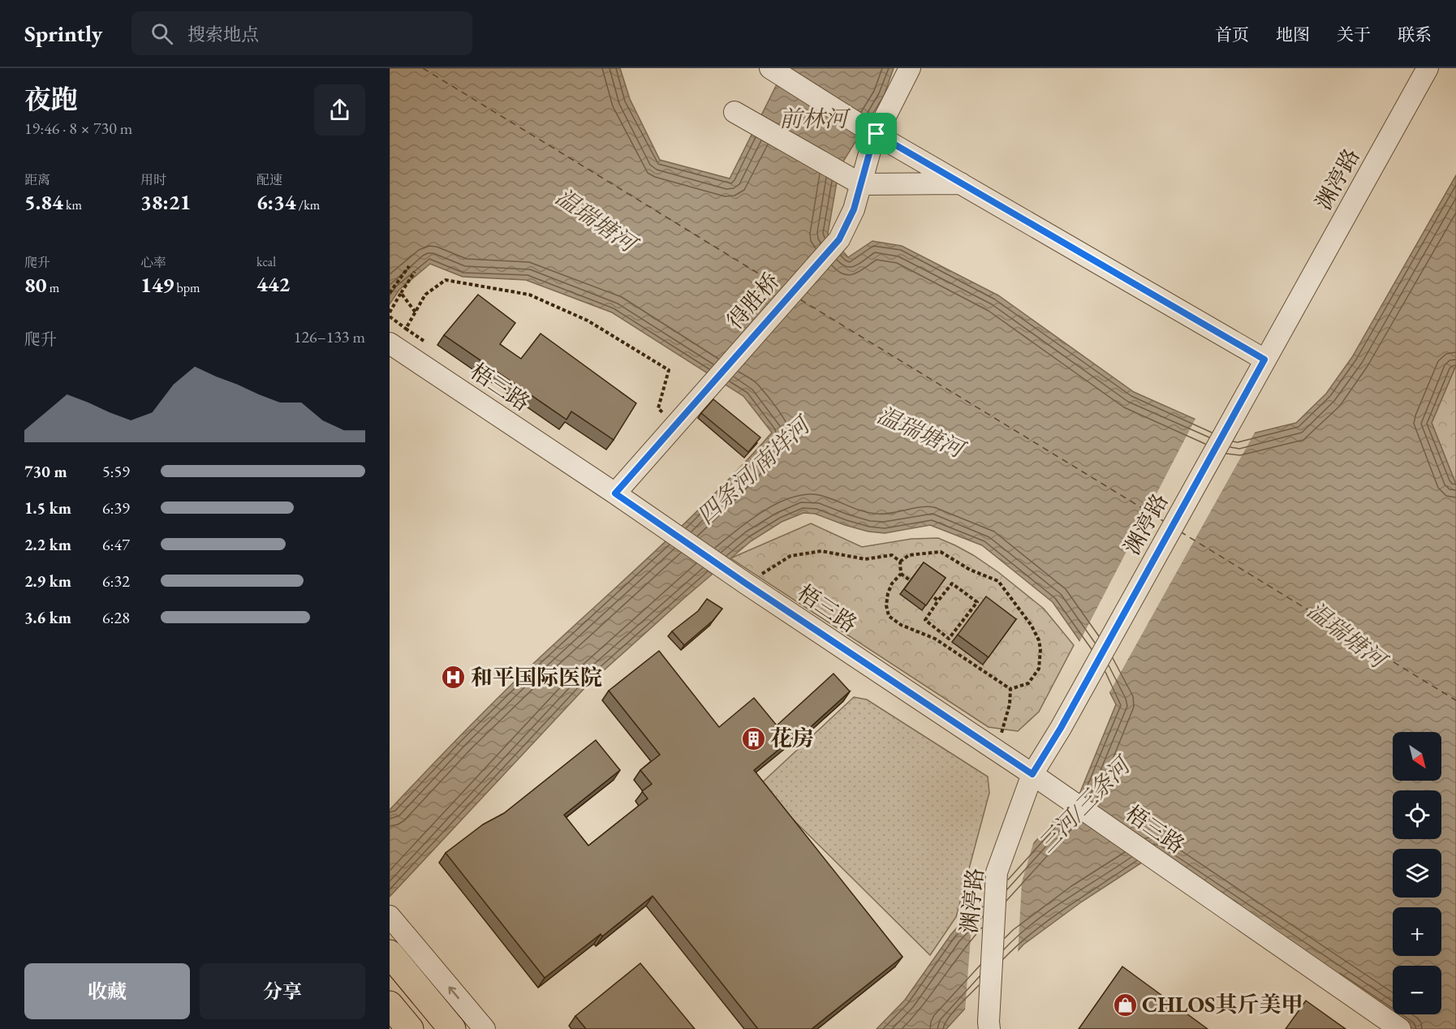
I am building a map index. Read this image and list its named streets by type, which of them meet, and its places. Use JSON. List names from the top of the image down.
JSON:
{
  "streets": {
    "street": ["渊渟路", "得胜桥", "梧三路"]
  },
  "crossings": [
    ["渊渟路", "梧三路"],
    ["得胜桥", "梧三路"]
  ],
  "water": [
    "前林河",
    "温瑞塘河",
    "四条河/南垟河",
    "三河/三条河"
  ],
  "places": {
    "hospital": ["和平国际医院"],
    "building": ["花房"],
    "shop": ["CHLOS其斤美甲"]
  },
  "north": "bottom right",
  "page": {
    "header": "Sprintly",
    "search": "搜索地点",
    "nav": [
      "首页",
      "地图",
      "关于",
      "联系"
    ],
    "heading": ["夜跑", "19:46 · 8 × 730 m"],
    "stats": [
      ["距离", "5.84 km"],
      ["用时", "38:21"],
      ["配速", "6:34 /km"],
      ["爬升", "80 m"],
      ["心率", "149 bpm"],
      ["kcal", "442"]
    ],
    "chart": ["爬升", "126–133 m"],
    "list": [
      {
        "name": "730 m",
        "note": "5:59"
      },
      {
        "name": "1.5 km",
        "note": "6:39"
      },
      {
        "name": "2.2 km",
        "note": "6:47"
      },
      {
        "name": "2.9 km",
        "note": "6:32"
      },
      {
        "name": "3.6 km",
        "note": "6:28"
      }
    ],
    "map_buttons": ["+", "−"],
    "buttons": ["收藏", "分享"]
  }
}
